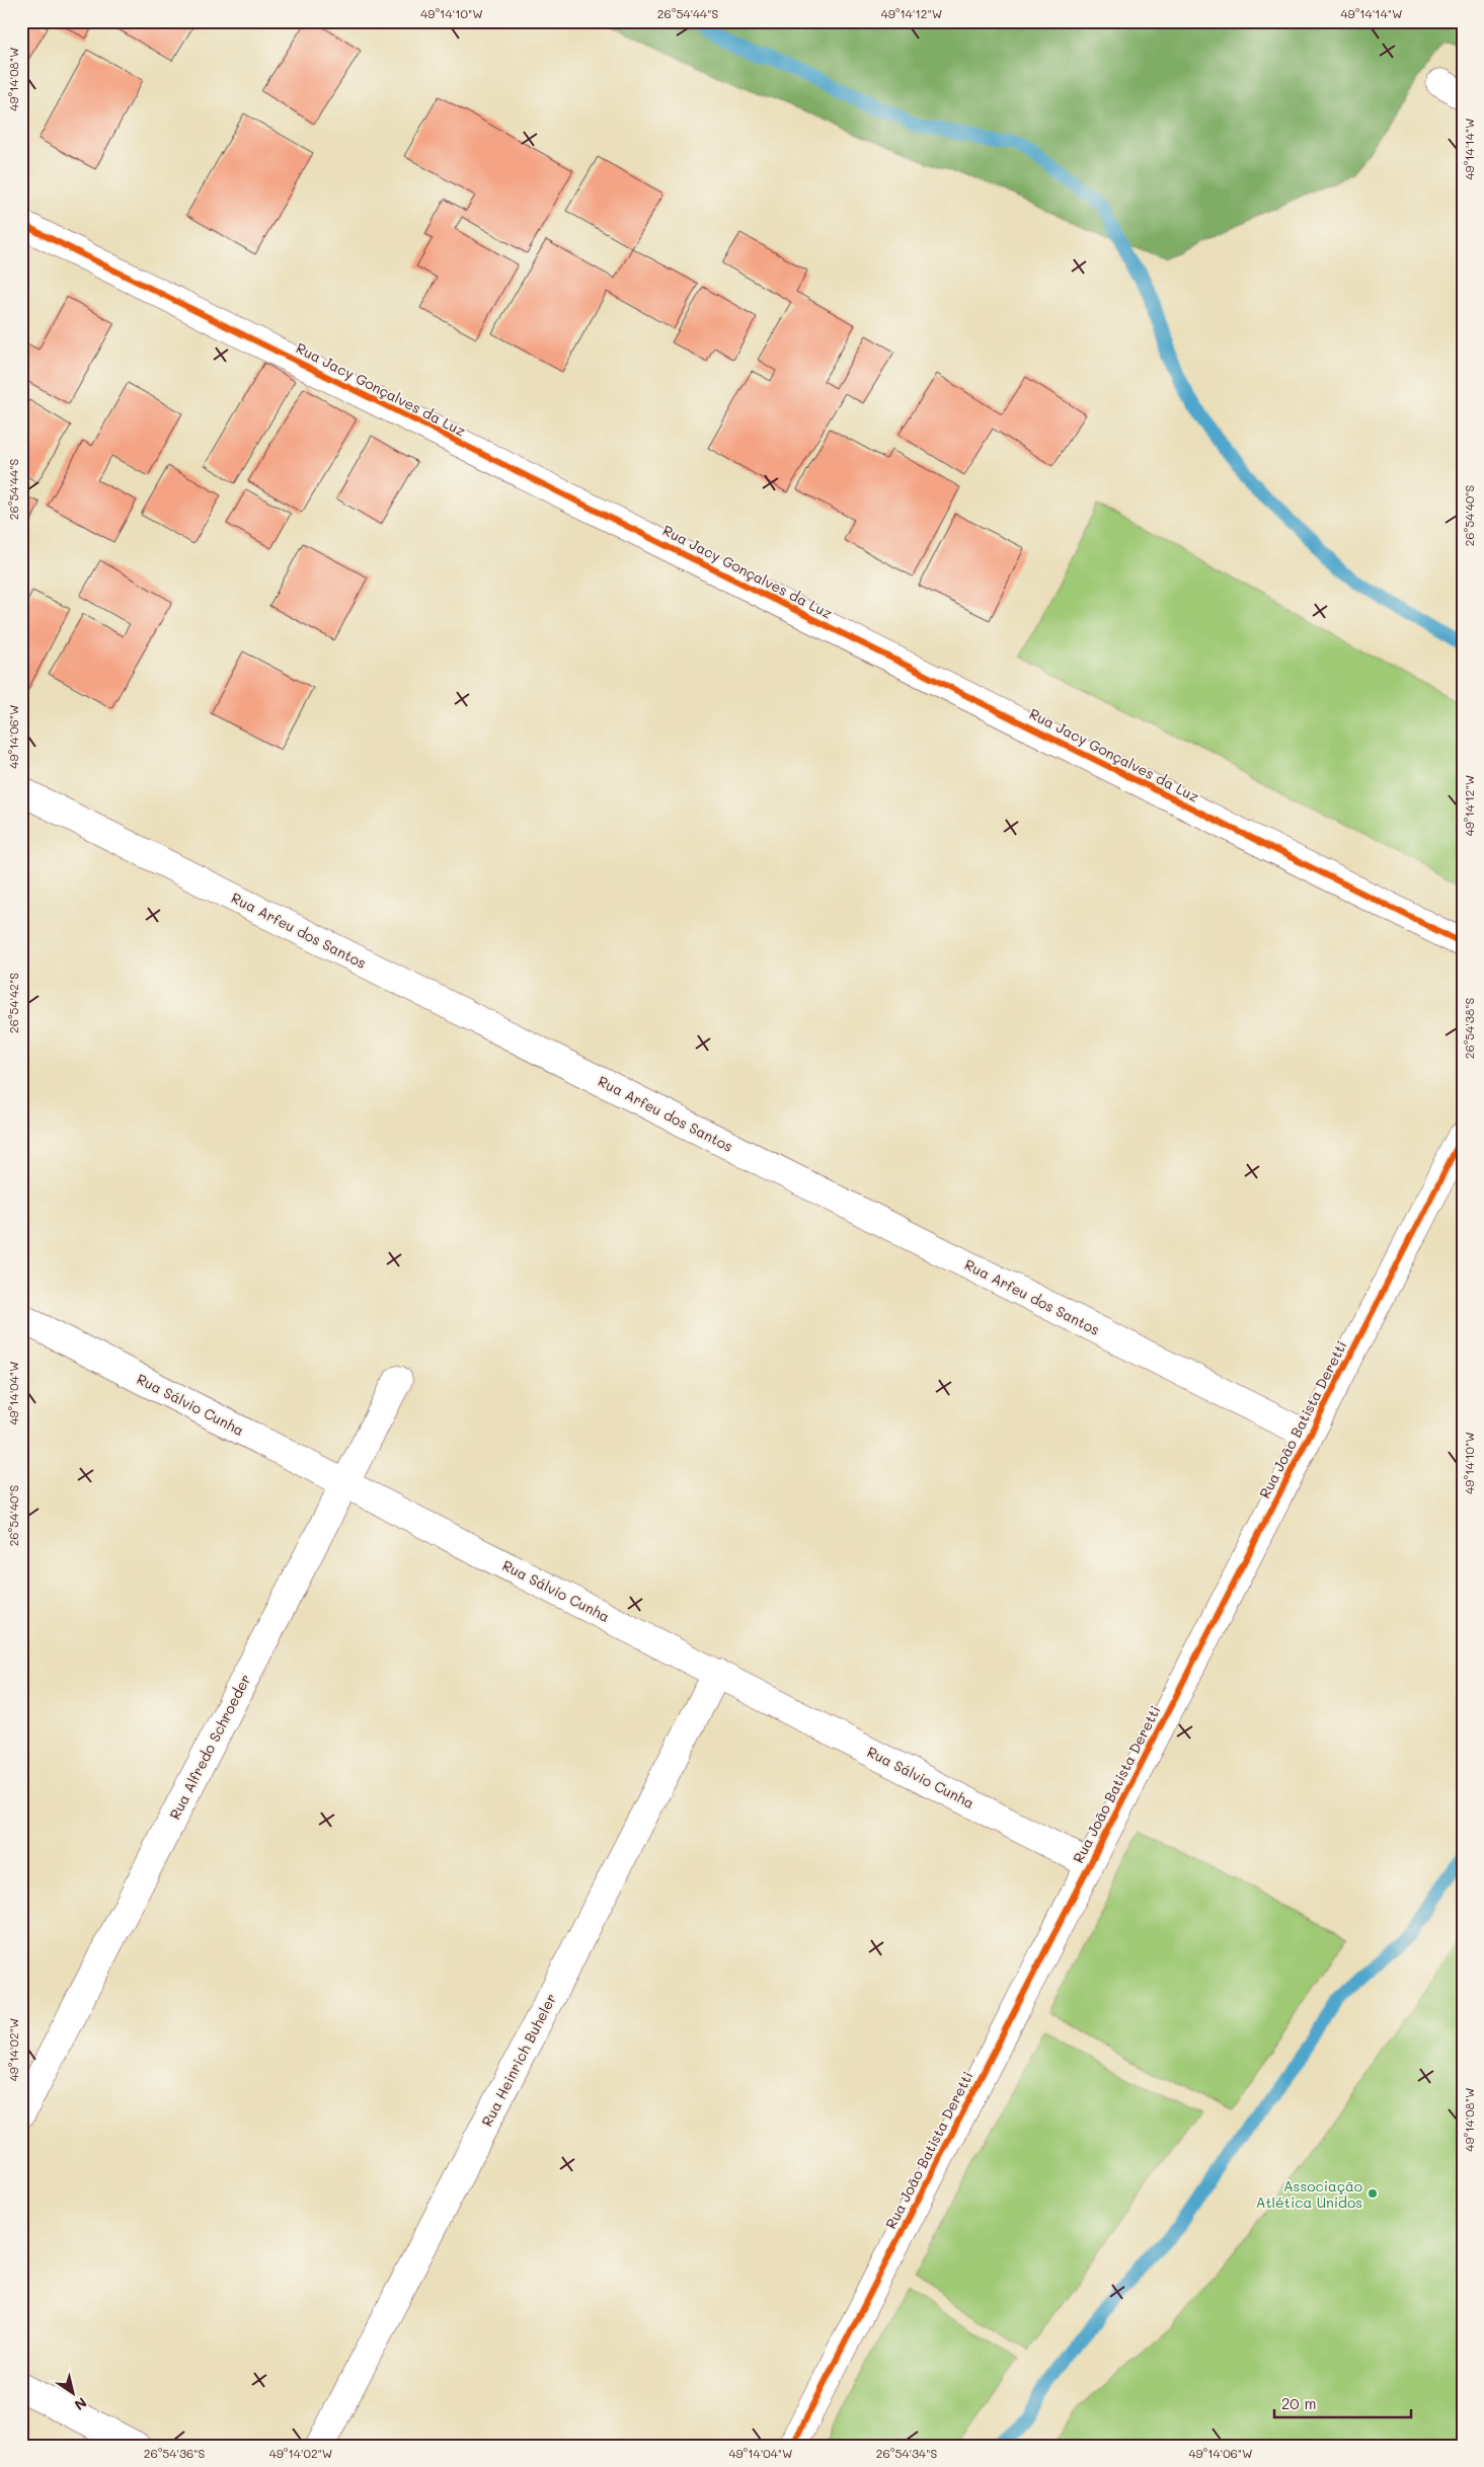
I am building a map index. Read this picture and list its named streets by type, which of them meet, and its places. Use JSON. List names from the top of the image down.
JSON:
{
  "streets": {
    "street": [
      "Rua Jacy Gonçalves da Luz",
      "Rua Arfeu dos Santos",
      "Rua Sálvio Cunha",
      "Rua João Batista Deretti",
      "Rua Alfredo Schroeder",
      "Rua Heinrich Buheler"
    ]
  },
  "crossings": [
    ["Rua Arfeu dos Santos", "Rua João Batista Deretti"],
    ["Rua Sálvio Cunha", "Rua João Batista Deretti"],
    ["Rua Sálvio Cunha", "Rua Alfredo Schroeder"],
    ["Rua Sálvio Cunha", "Rua Heinrich Buheler"]
  ],
  "places": ["Associação Atlética Unidos"],
  "scale_bar": "20 m",
  "north": "bottom right",
  "coordinates": [
    "49°14'10\"W",
    "26°54'44\"S",
    "49°14'12\"W",
    "49°14'14\"W",
    "49°14'08\"W",
    "26°54'40\"S",
    "49°14'06\"W",
    "26°54'42\"S",
    "26°54'38\"S",
    "49°14'04\"W",
    "49°14'02\"W",
    "26°54'36\"S",
    "26°54'34\"S"
  ]
}
